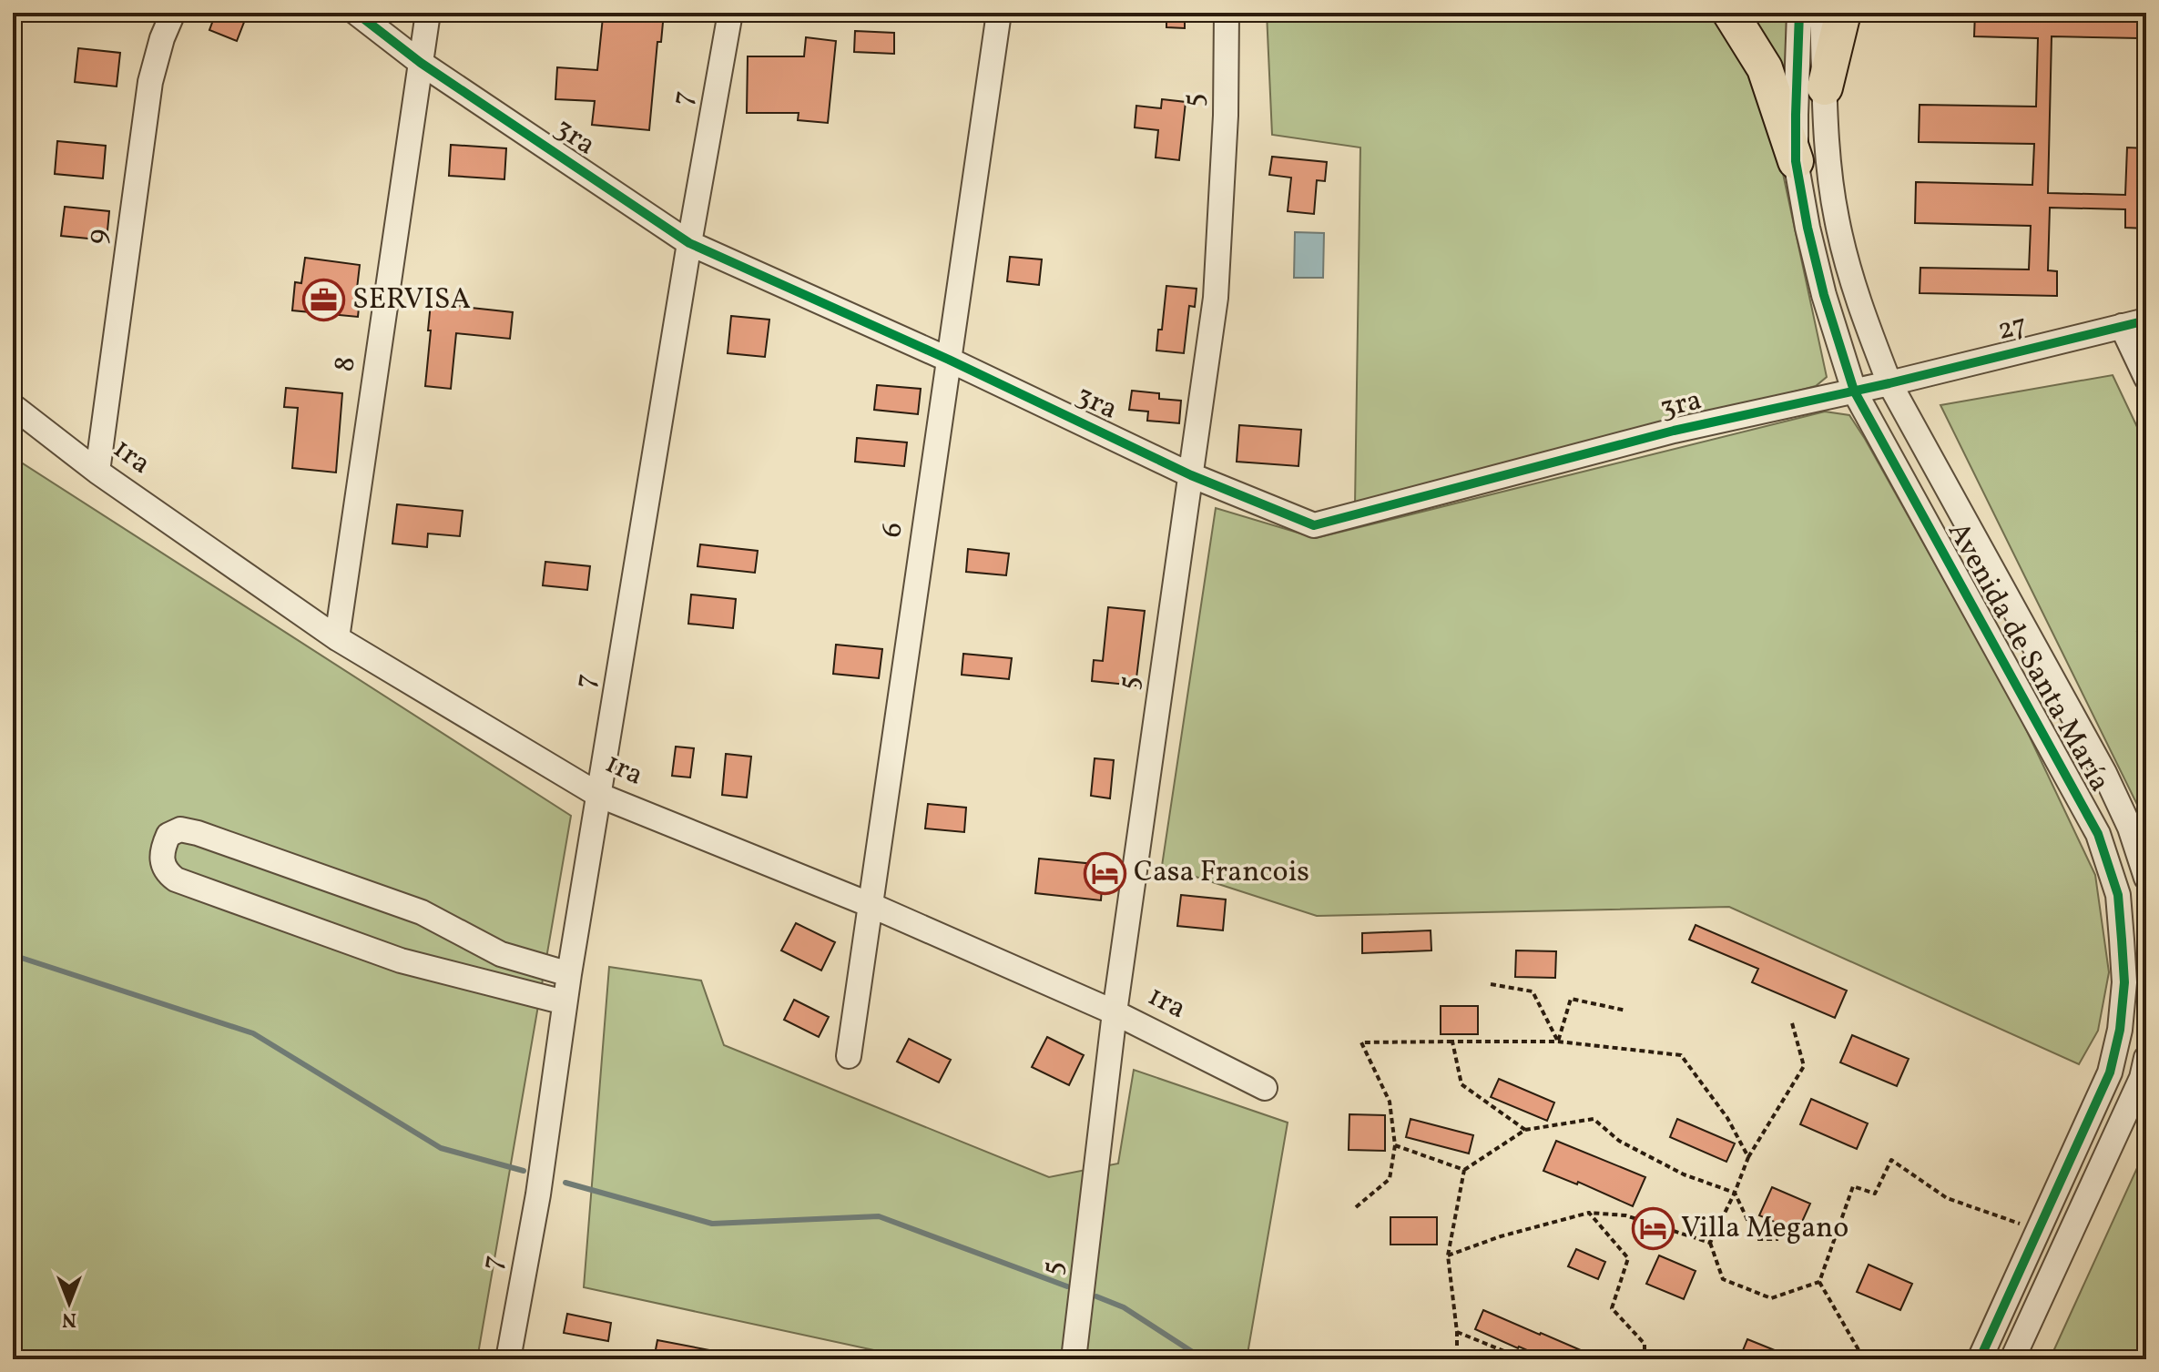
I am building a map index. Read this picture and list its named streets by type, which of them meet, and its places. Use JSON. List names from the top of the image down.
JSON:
{
  "streets": {
    "street": [
      "7",
      "5",
      "3ra",
      "9",
      "27",
      "8",
      "1ra",
      "6",
      "Avenida de Santa María"
    ]
  },
  "crossings": [
    ["7", "3ra"],
    ["7", "1ra"],
    ["5", "3ra"],
    ["5", "1ra"],
    ["3ra", "27"],
    ["3ra", "8"],
    ["3ra", "6"],
    ["3ra", "Avenida de Santa María"],
    ["9", "1ra"],
    ["27", "Avenida de Santa María"],
    ["8", "1ra"],
    ["1ra", "6"]
  ],
  "places": {
    "office": ["SERVISA"],
    "hotel": ["Casa Francois", "Villa Megano"]
  },
  "north": "bottom"
}
